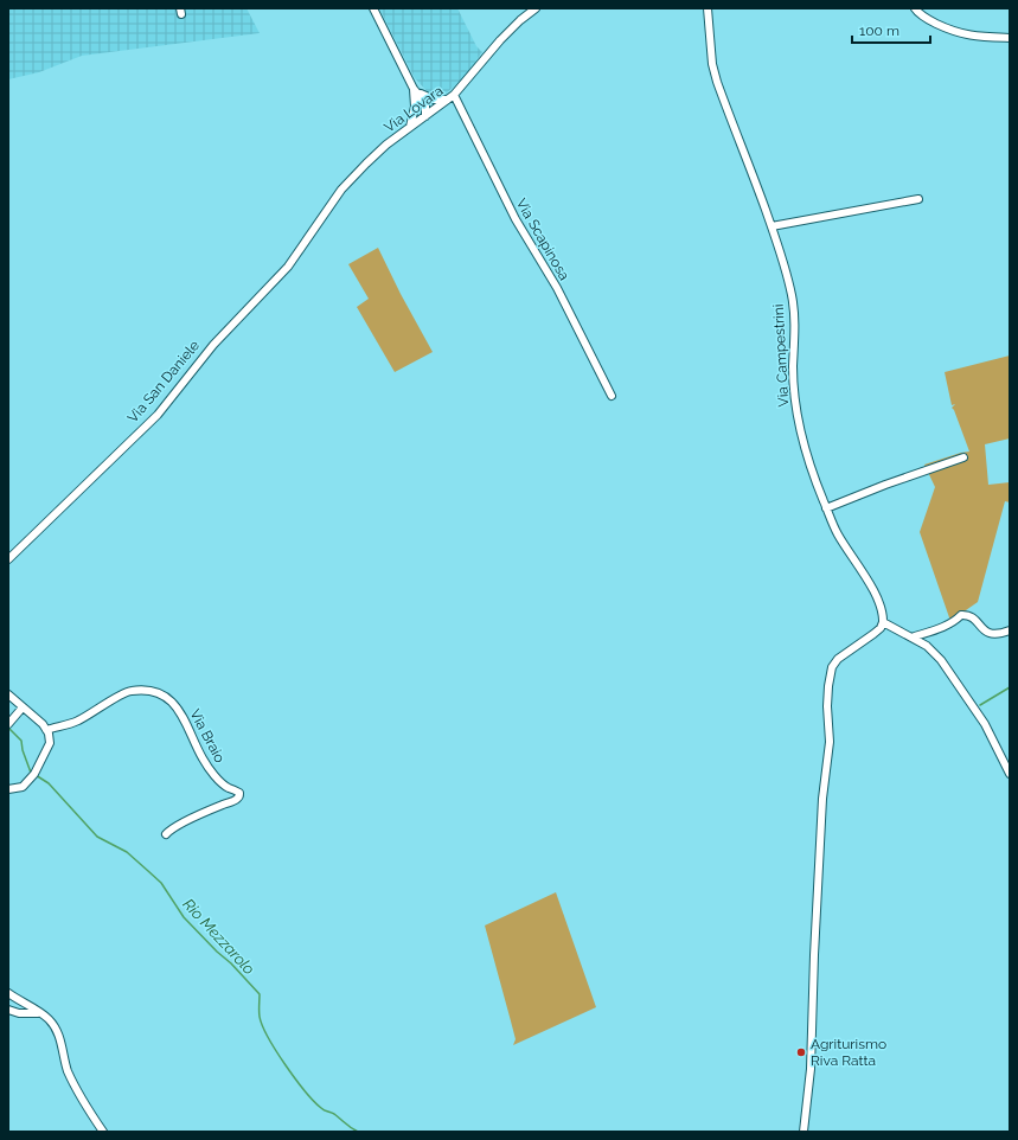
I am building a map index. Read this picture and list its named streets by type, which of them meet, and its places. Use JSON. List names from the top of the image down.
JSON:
{
  "streets": {
    "street": [
      "Via Lovara",
      "Via Scapinosa",
      "Via Campestrini",
      "Via San Daniele",
      "Via Braio"
    ]
  },
  "crossings": [
    ["Via Lovara", "Via Scapinosa"],
    ["Via Lovara", "Via San Daniele"]
  ],
  "water": ["Rio Mezzarolo"],
  "places": ["Agriturismo Riva Ratta"],
  "scale_bar": "100 m"
}
